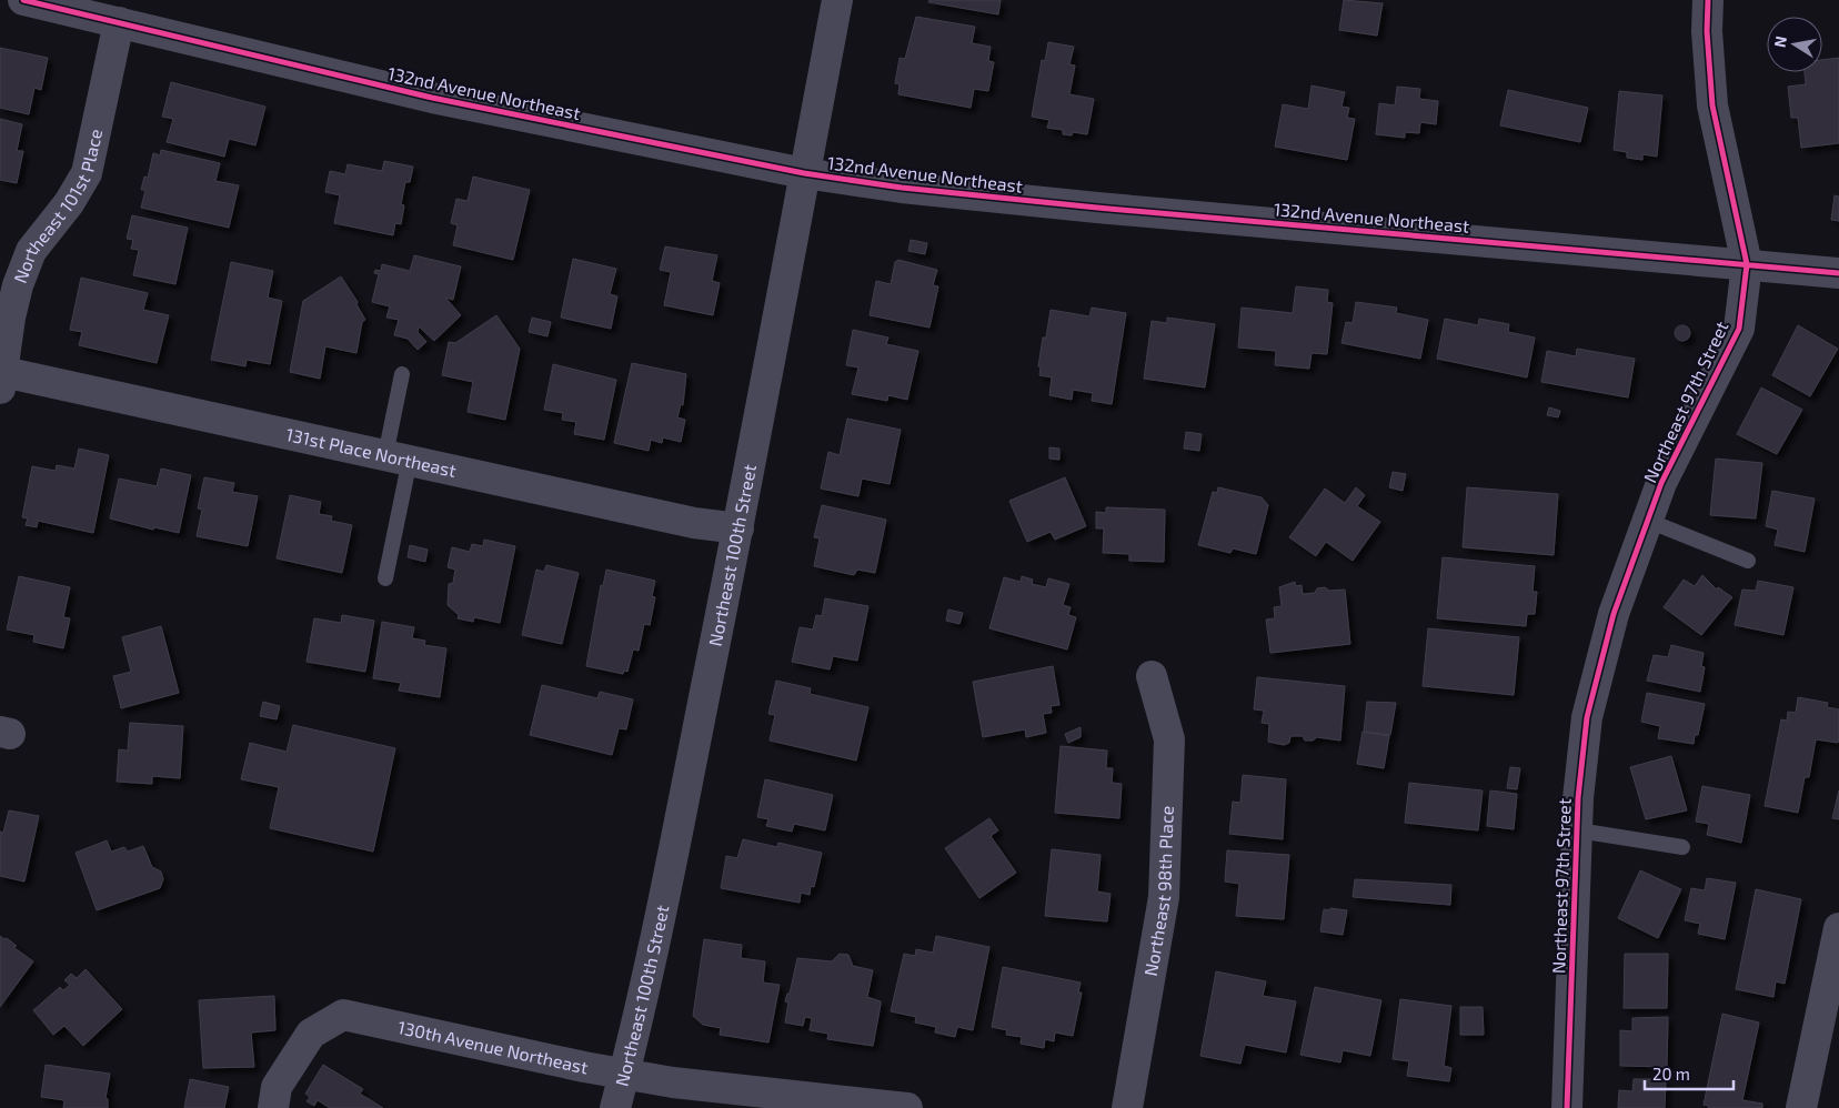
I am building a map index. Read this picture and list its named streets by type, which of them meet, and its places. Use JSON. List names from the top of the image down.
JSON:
{
  "streets": {
    "street": [
      "132nd Avenue Northeast",
      "Northeast 101st Place",
      "Northeast 97th Street",
      "131st Place Northeast",
      "Northeast 100th Street",
      "Northeast 98th Place",
      "130th Avenue Northeast"
    ]
  },
  "crossings": [
    ["132nd Avenue Northeast", "Northeast 101st Place"],
    ["132nd Avenue Northeast", "Northeast 97th Street"],
    ["132nd Avenue Northeast", "Northeast 100th Street"],
    ["Northeast 101st Place", "131st Place Northeast"],
    ["131st Place Northeast", "Northeast 100th Street"],
    ["Northeast 100th Street", "130th Avenue Northeast"]
  ],
  "scale_bar": "20 m",
  "north": "left"
}
